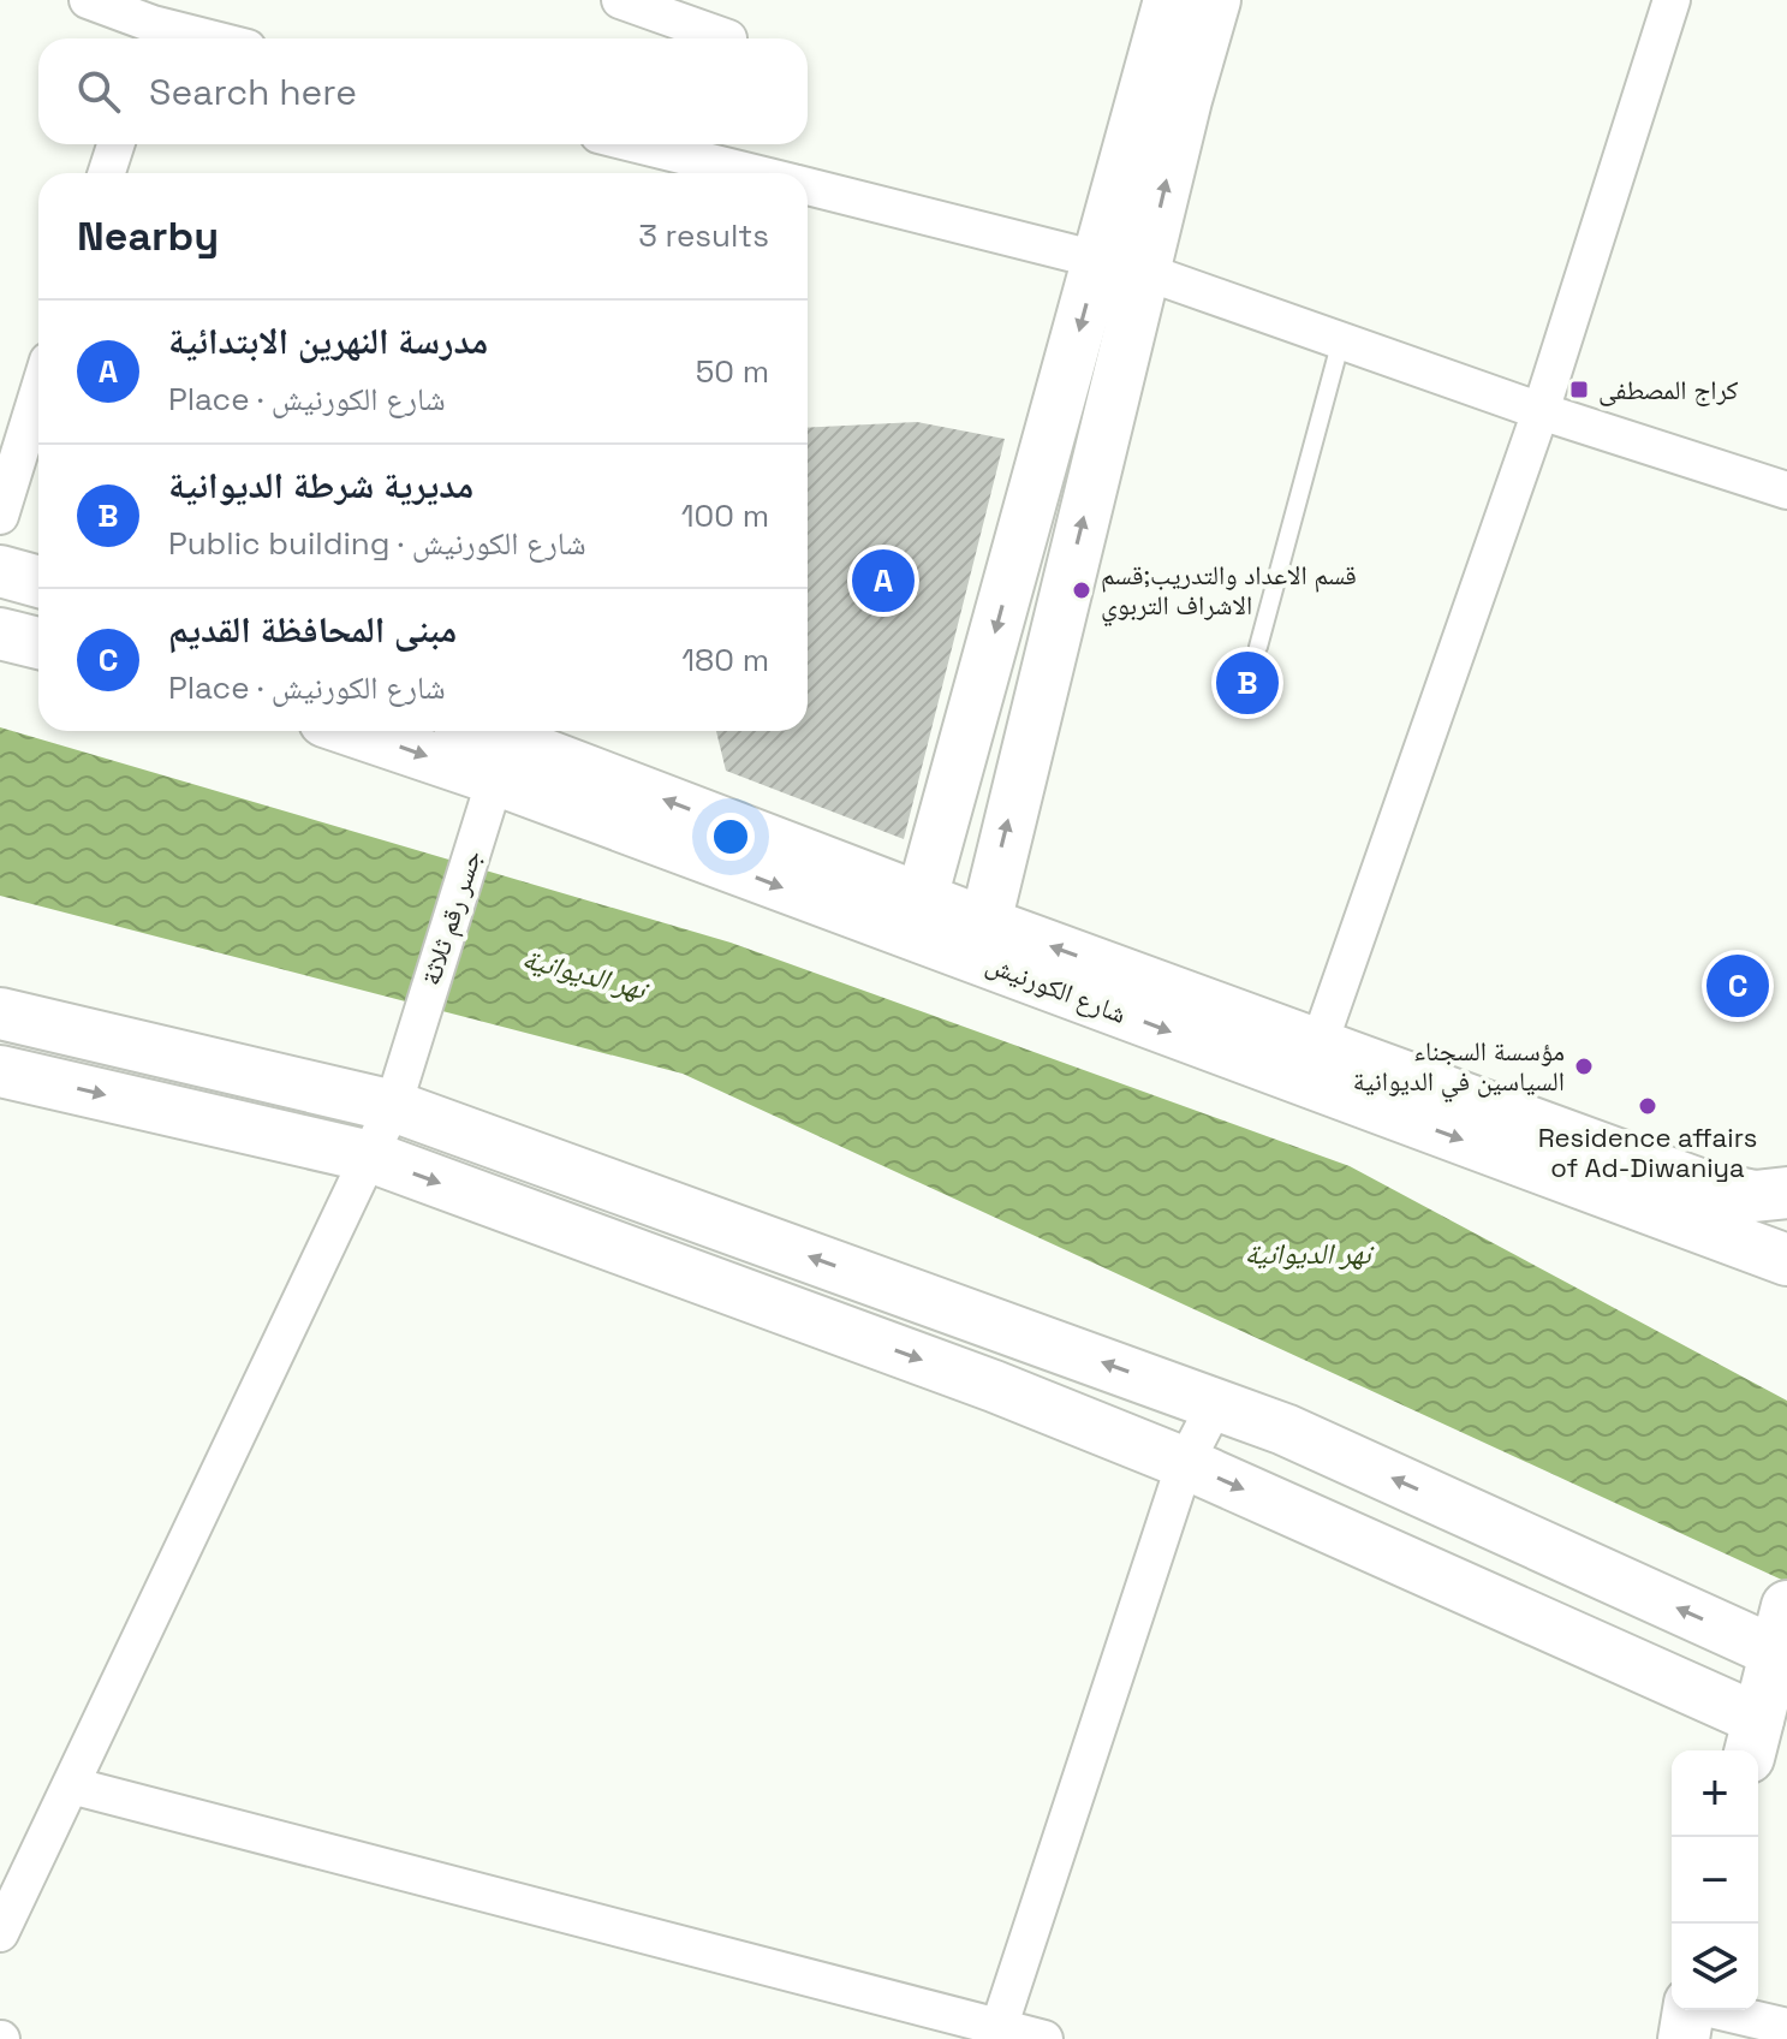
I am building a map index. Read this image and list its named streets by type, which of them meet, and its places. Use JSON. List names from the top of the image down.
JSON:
{
  "streets": {
    "main road": ["شارع الكورنيش"],
    "street": ["جسر رقم ثلاثة"]
  },
  "crossings": [
    ["جسر رقم ثلاثة", "شارع الكورنيش"]
  ],
  "water": ["نهر الديوانية"],
  "places": {
    "transit": ["كراج المصطفى"],
    "other": ["قسم الاعداد والتدريب;قسم الاشراف التربوي", "مؤسسة السجناء السياسين في الديوانية", "Residence affairs of Ad-Diwaniya"]
  },
  "page": {
    "search": "Search here",
    "heading": ["Nearby", "3 results"],
    "list": [
      {
        "mark": "A",
        "name": "مدرسة النهرين الابتدائية",
        "note": "Place · شارع الكورنيش",
        "value": "50 m"
      },
      {
        "mark": "B",
        "name": "مديرية شرطة الديوانية",
        "note": "Public building · شارع الكورنيش",
        "value": "100 m"
      },
      {
        "mark": "C",
        "name": "مبنى المحافظة القديم",
        "note": "Place · شارع الكورنيش",
        "value": "180 m"
      }
    ],
    "pins": ["A", "B", "C"],
    "map_buttons": ["+", "−"]
  }
}
